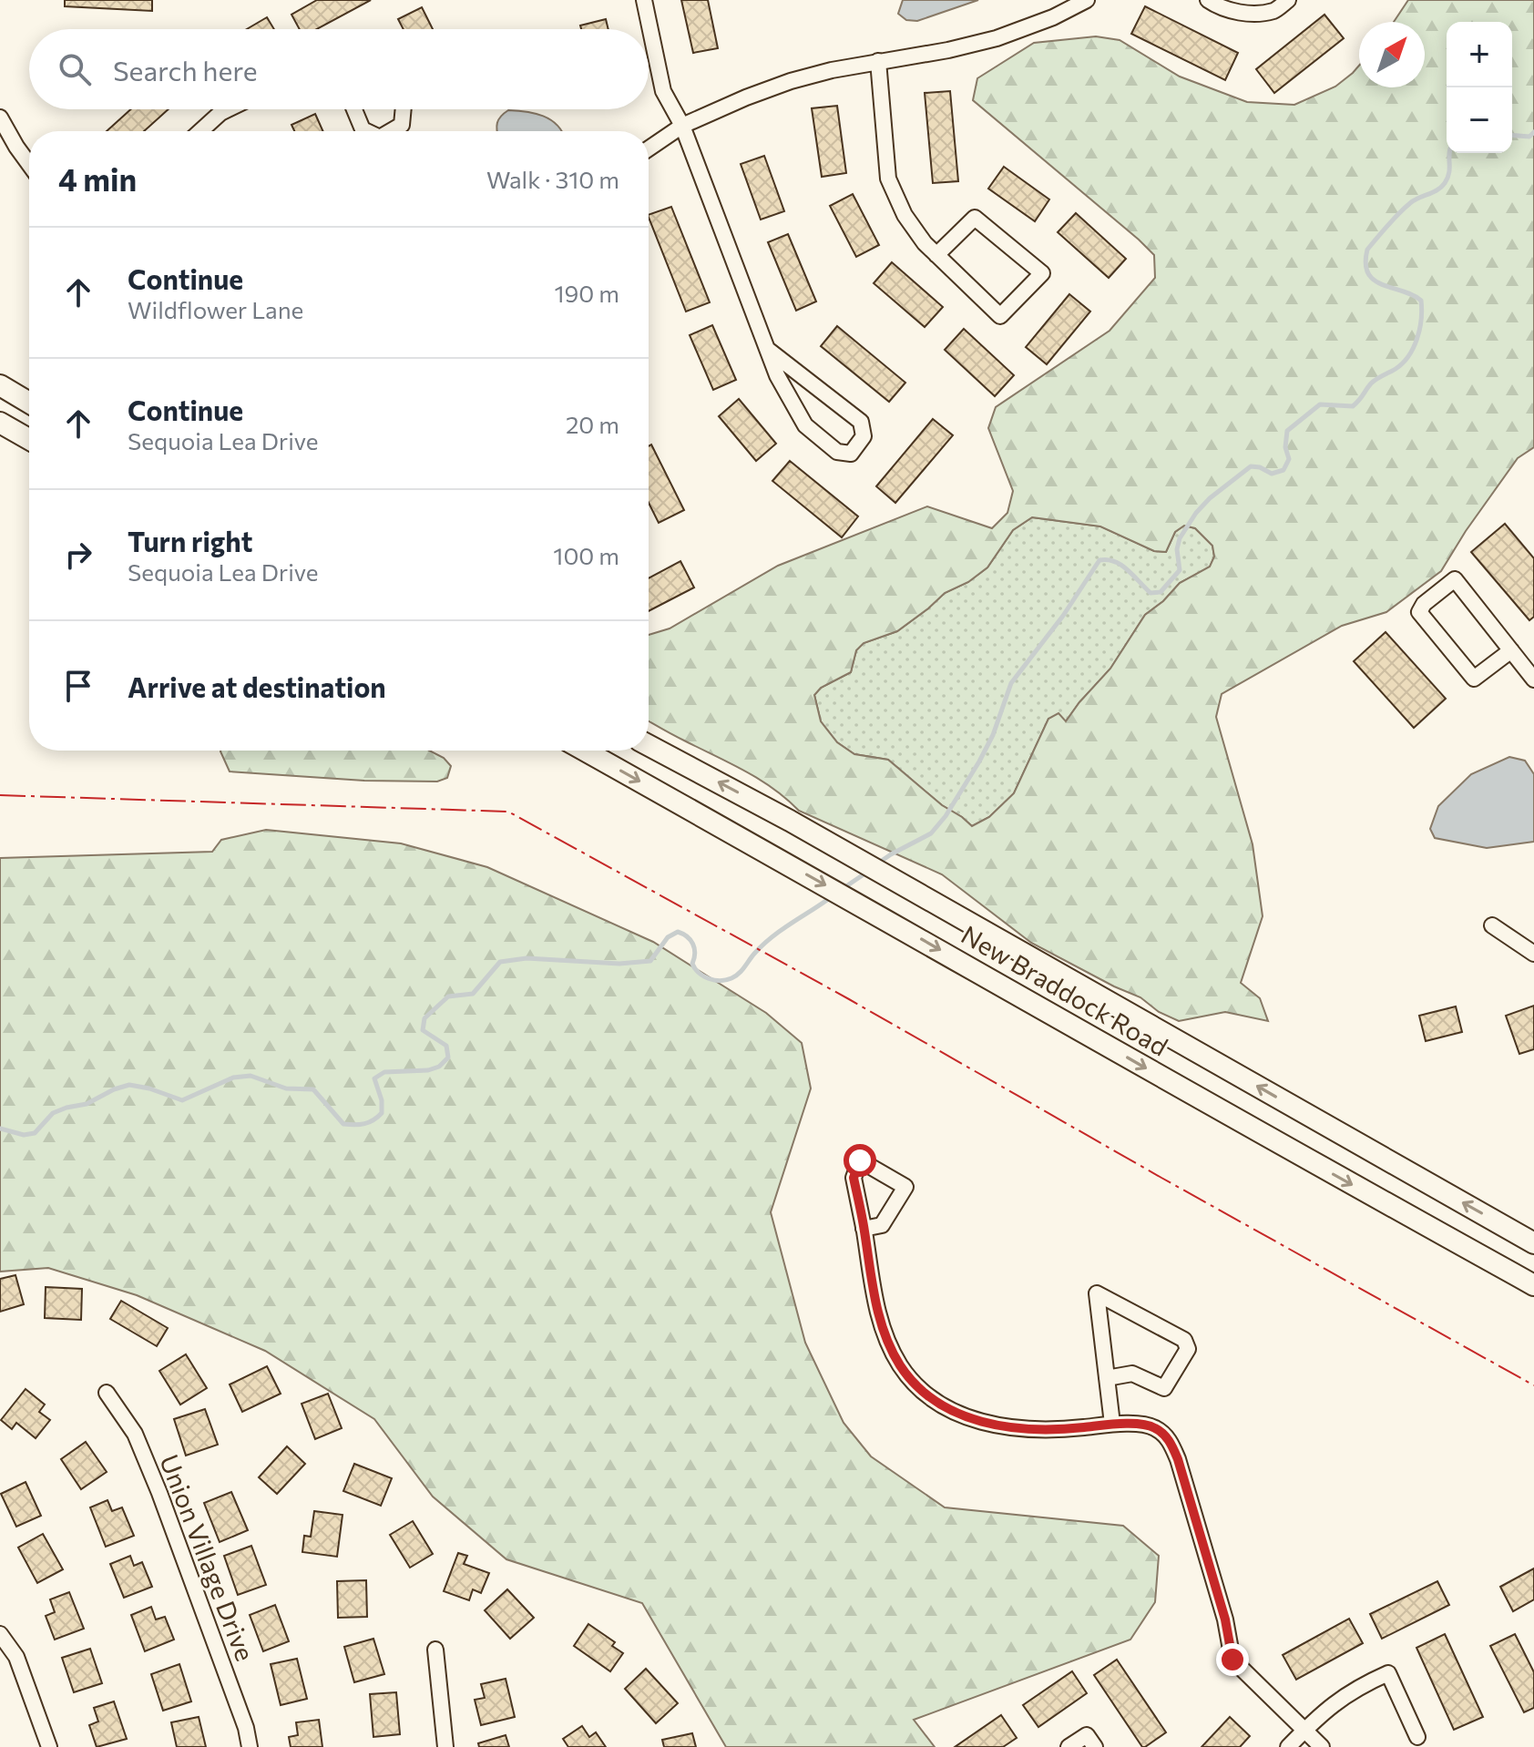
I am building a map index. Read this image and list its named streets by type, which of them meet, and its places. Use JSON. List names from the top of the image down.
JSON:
{
  "streets": {
    "main road": ["New Braddock Road"],
    "street": ["Union Village Drive"]
  },
  "north": "top right",
  "page": {
    "map_buttons": ["+", "−"],
    "search": "Search here",
    "heading": ["4 min", "Walk · 310 m"],
    "list": [
      ["Continue", "Wildflower Lane", "190 m"],
      ["Continue", "Sequoia Lea Drive", "20 m"],
      ["Turn right", "Sequoia Lea Drive", "100 m"],
      "Arrive at destination"
    ]
  }
}
